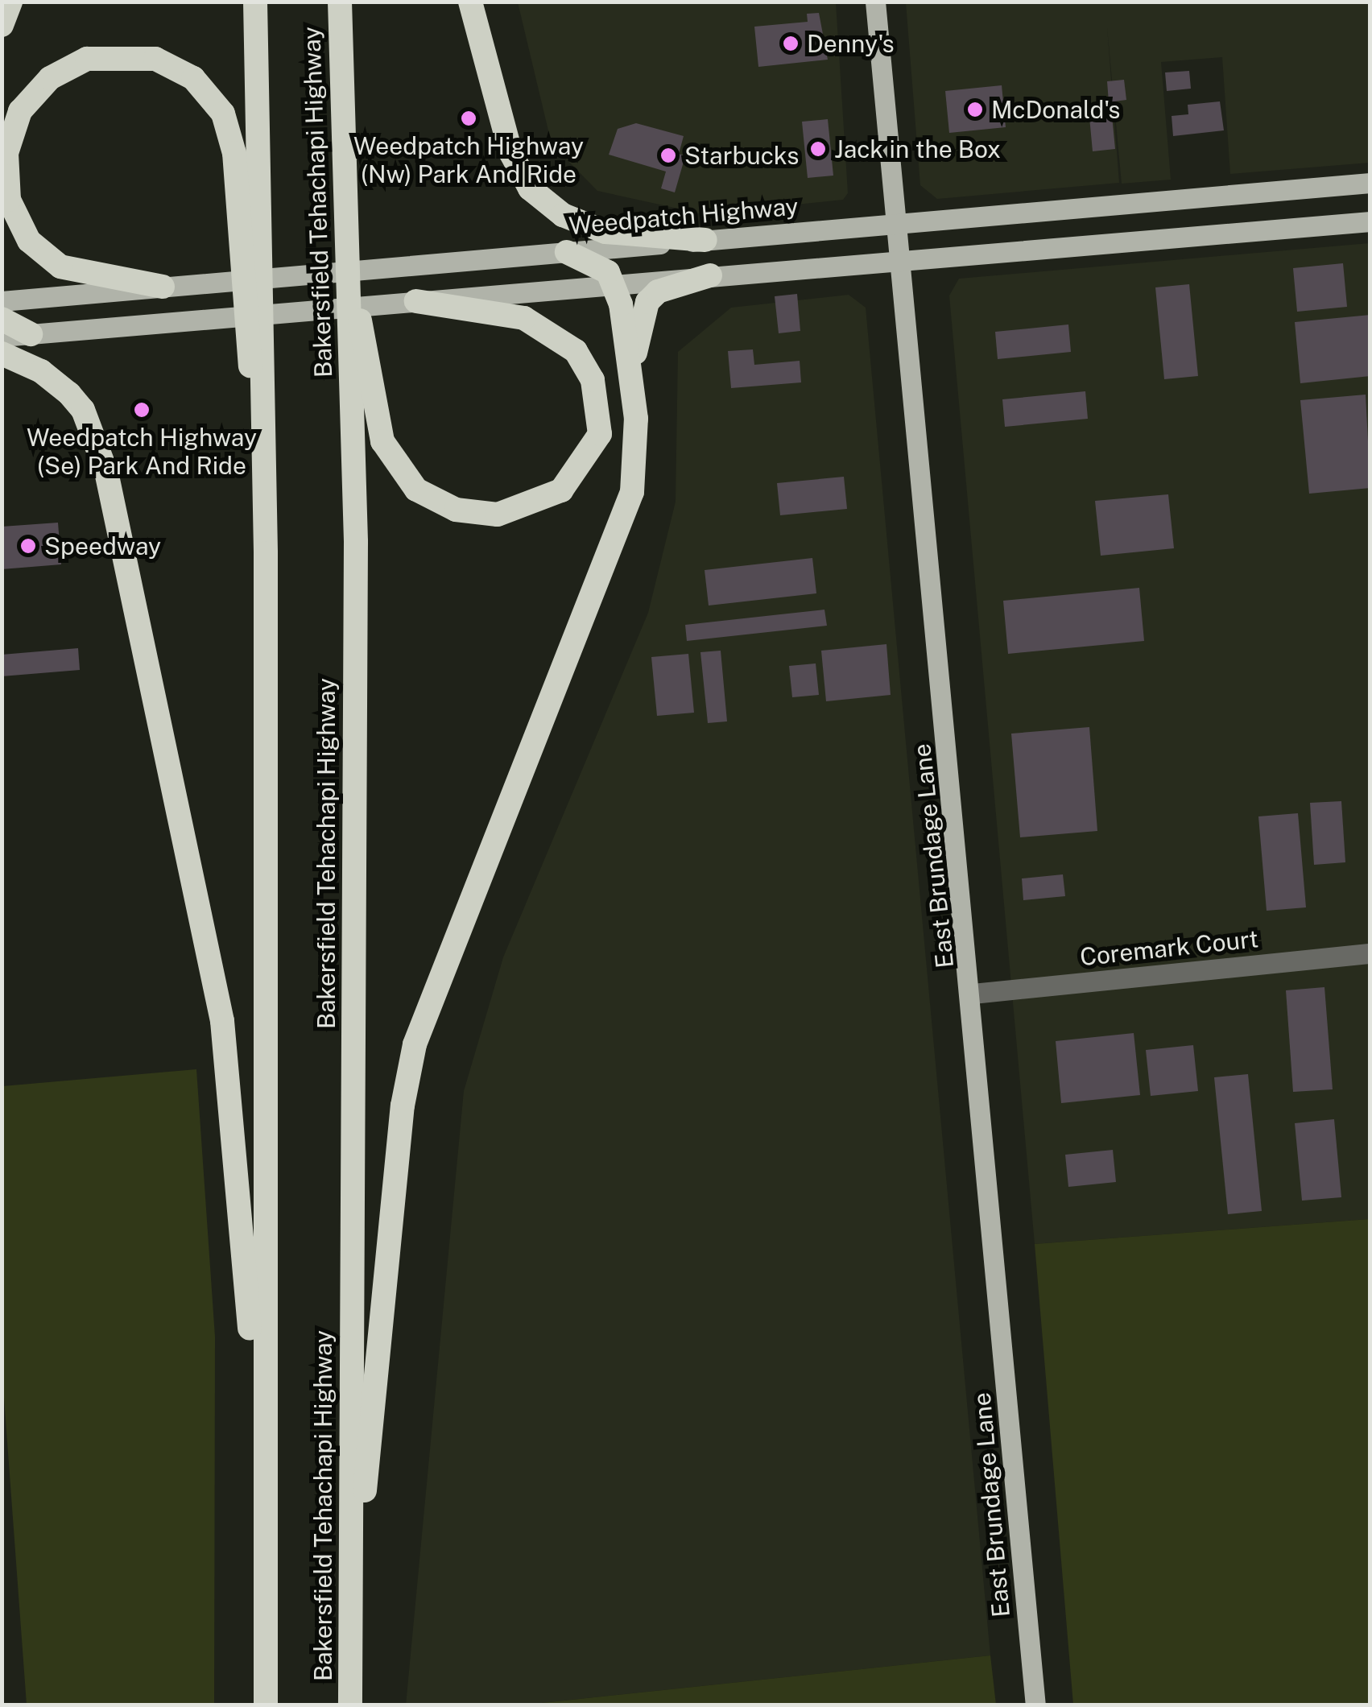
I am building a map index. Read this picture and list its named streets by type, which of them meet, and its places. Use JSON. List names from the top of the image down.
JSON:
{
  "streets": {
    "highway": ["Bakersfield Tehachapi Highway"],
    "main road": ["Weedpatch Highway", "East Brundage Lane"],
    "street": ["Coremark Court"]
  },
  "crossings": [
    ["Weedpatch Highway", "East Brundage Lane"],
    ["East Brundage Lane", "Coremark Court"]
  ],
  "places": [
    "Denny's",
    "McDonald's",
    "Weedpatch Highway (Nw) Park And Ride",
    "Jack in the Box",
    "Starbucks",
    "Weedpatch Highway (Se) Park And Ride",
    "Speedway"
  ]
}
